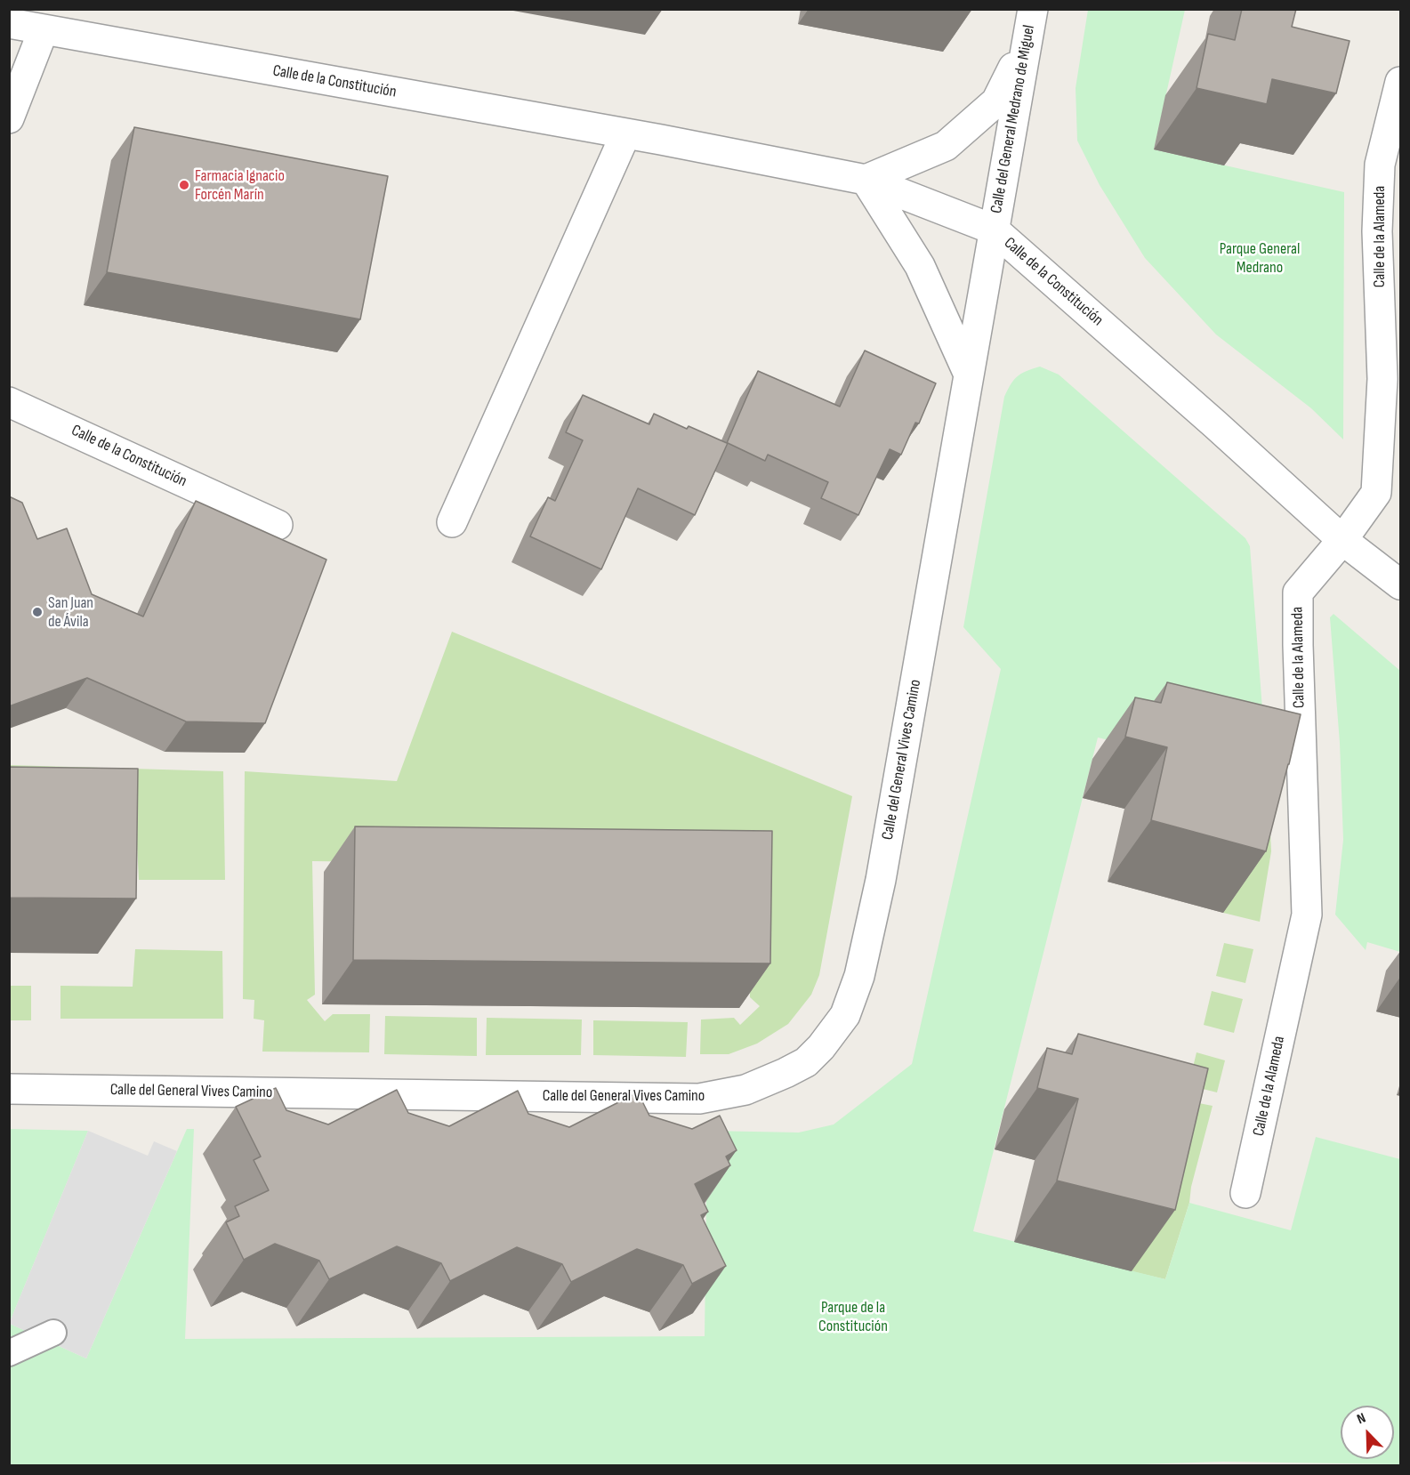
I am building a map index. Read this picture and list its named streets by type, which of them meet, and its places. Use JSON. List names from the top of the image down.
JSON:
{
  "streets": {
    "street": [
      "Calle de la Constitución",
      "Calle del General Medrano de Miguel",
      "Calle de la Alameda",
      "Calle del General Vives Camino"
    ]
  },
  "crossings": [
    ["Calle de la Constitución", "Calle del General Medrano de Miguel"],
    ["Calle de la Constitución", "Calle de la Alameda"],
    ["Calle de la Constitución", "Calle del General Vives Camino"],
    ["Calle del General Medrano de Miguel", "Calle del General Vives Camino"]
  ],
  "parks": ["Parque General Medrano", "Parque de la Constitución"],
  "places": ["Farmacia Ignacio Forcén Marín", "San Juan de Ávila"],
  "north": "top left"
}
